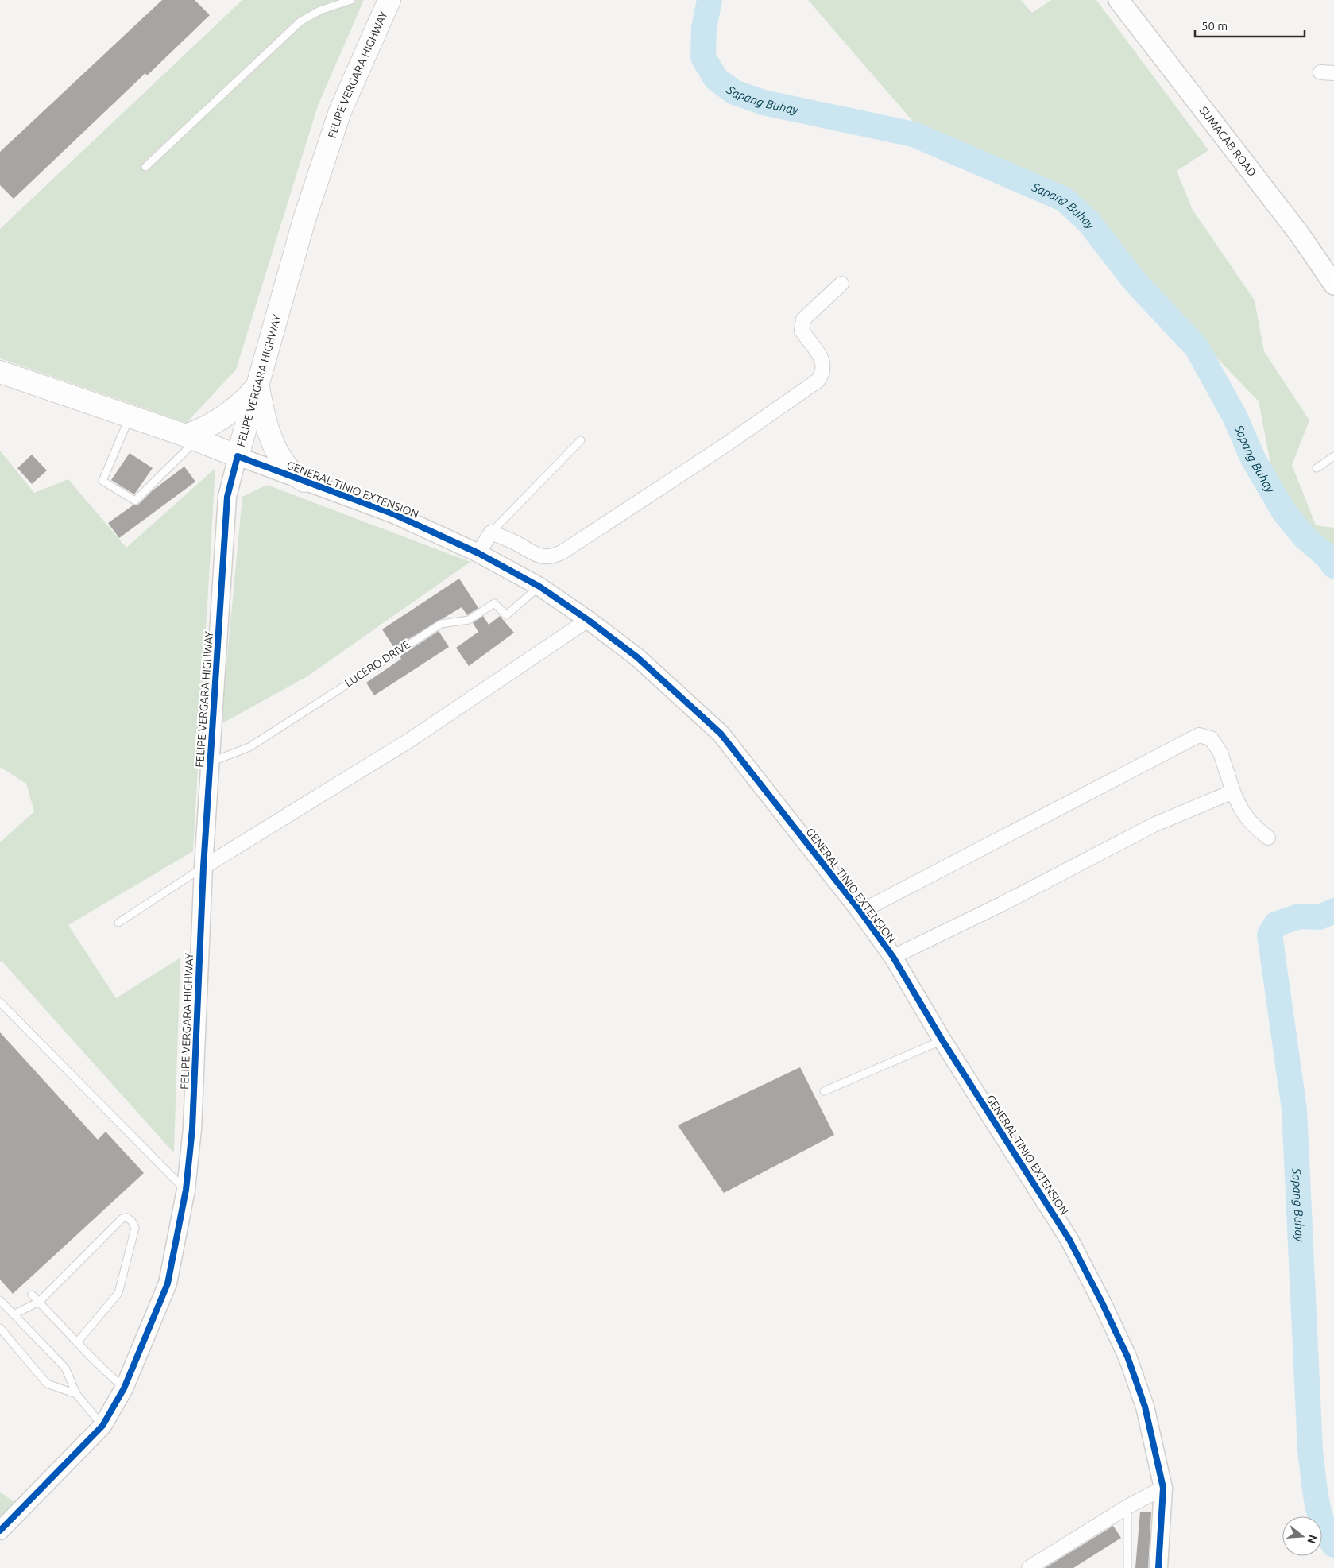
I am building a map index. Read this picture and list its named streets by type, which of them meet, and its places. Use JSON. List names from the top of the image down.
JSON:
{
  "streets": {
    "main road": ["FELIPE VERGARA HIGHWAY", "SUMACAB ROAD", "GENERAL TINIO EXTENSION"],
    "lane": ["LUCERO DRIVE"]
  },
  "crossings": [
    ["FELIPE VERGARA HIGHWAY", "GENERAL TINIO EXTENSION"],
    ["FELIPE VERGARA HIGHWAY", "LUCERO DRIVE"],
    ["GENERAL TINIO EXTENSION", "LUCERO DRIVE"]
  ],
  "water": ["Sapang Buhay"],
  "scale_bar": "50 m",
  "north": "right"
}
